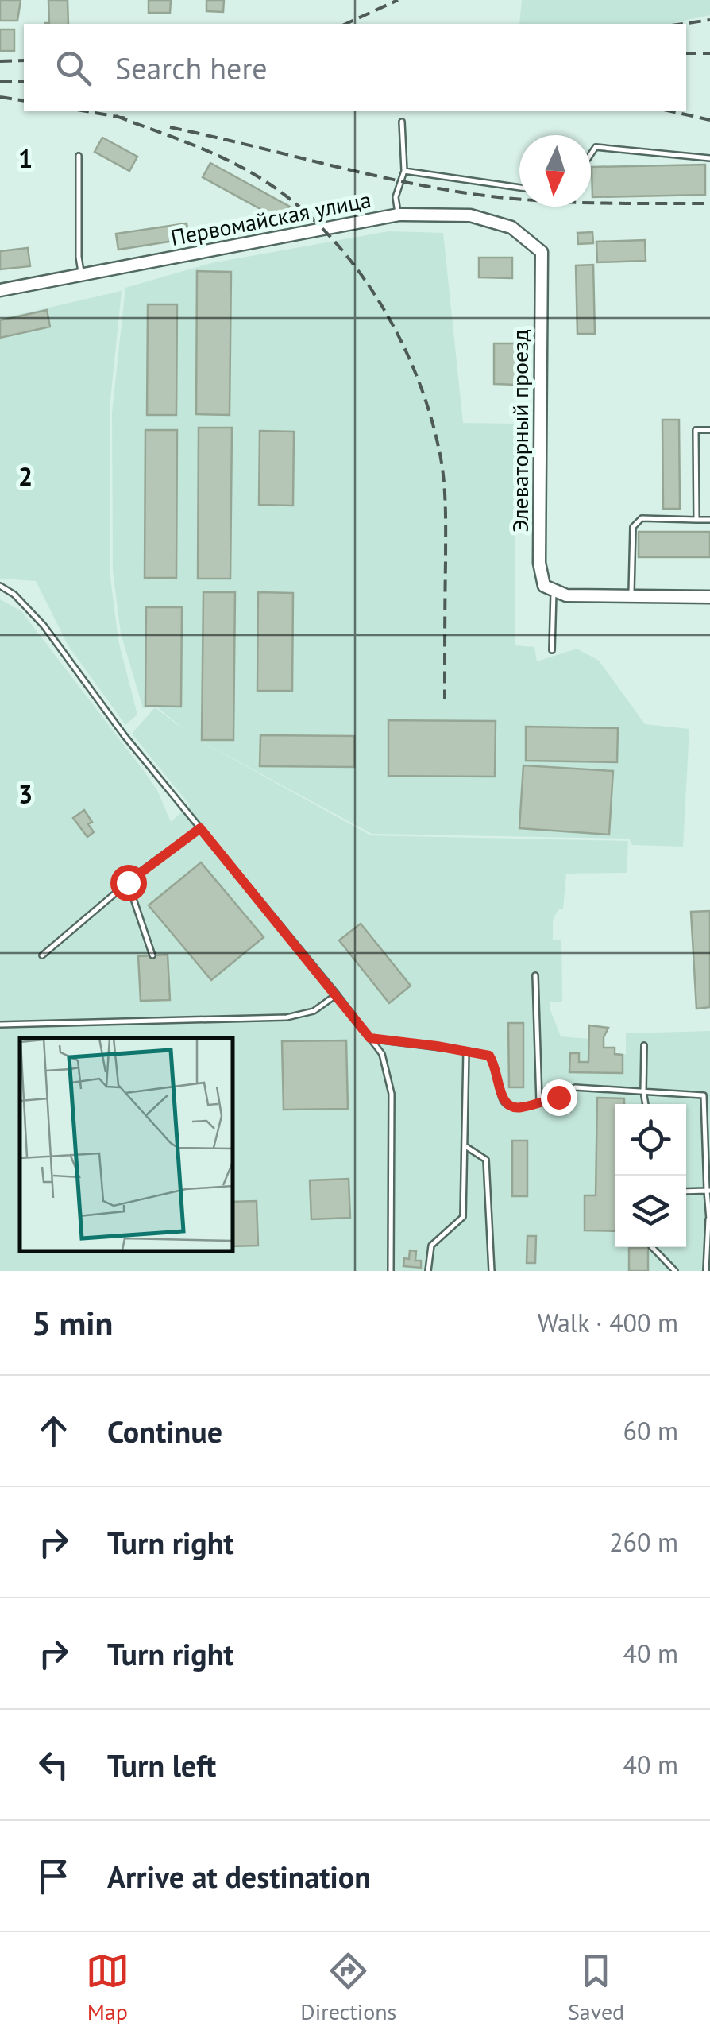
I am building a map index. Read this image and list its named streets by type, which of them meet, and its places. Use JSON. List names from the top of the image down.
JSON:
{
  "streets": {
    "street": ["Первомайская улица", "Элеваторный проезд"]
  },
  "crossings": [
    ["Первомайская улица", "Элеваторный проезд"]
  ],
  "north": "bottom",
  "page": {
    "search": "Search here",
    "heading": ["5 min", "Walk · 400 m"],
    "list": [
      ["Continue", "60 m"],
      ["Turn right", "260 m"],
      ["Turn right", "40 m"],
      ["Turn left", "40 m"],
      "Arrive at destination"
    ],
    "nav": ["Map", "Directions", "Saved"]
  },
  "grid": {
    "rows": ["1", "2", "3"]
  }
}
